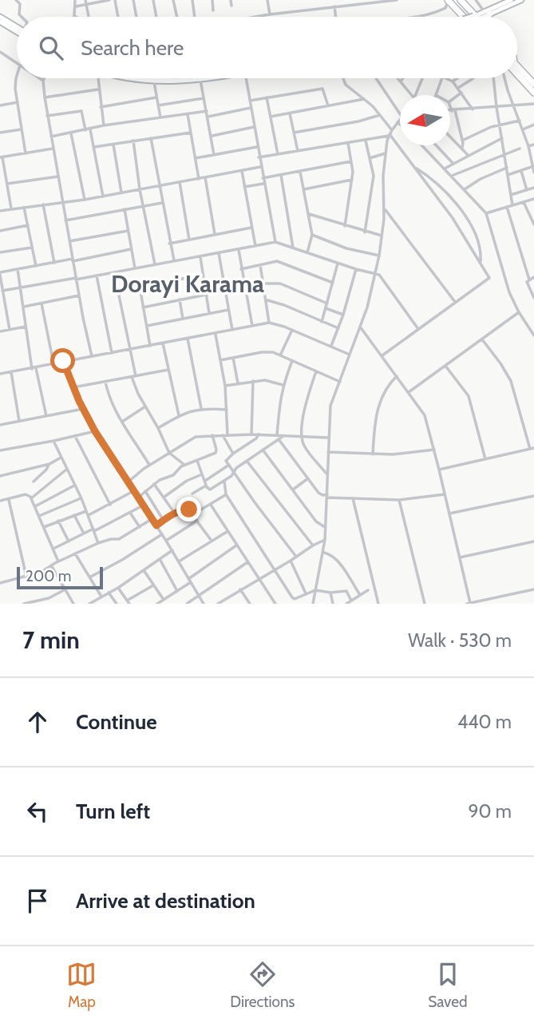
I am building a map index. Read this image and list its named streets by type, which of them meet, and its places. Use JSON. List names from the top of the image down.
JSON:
{
  "districts": ["Dorayi Karama"],
  "scale_bar": "200 m",
  "north": "left",
  "page": {
    "search": "Search here",
    "scale": "200 m",
    "heading": ["7 min", "Walk · 530 m"],
    "list": [
      ["Continue", "440 m"],
      ["Turn left", "90 m"],
      "Arrive at destination"
    ],
    "nav": ["Map", "Directions", "Saved"]
  }
}
